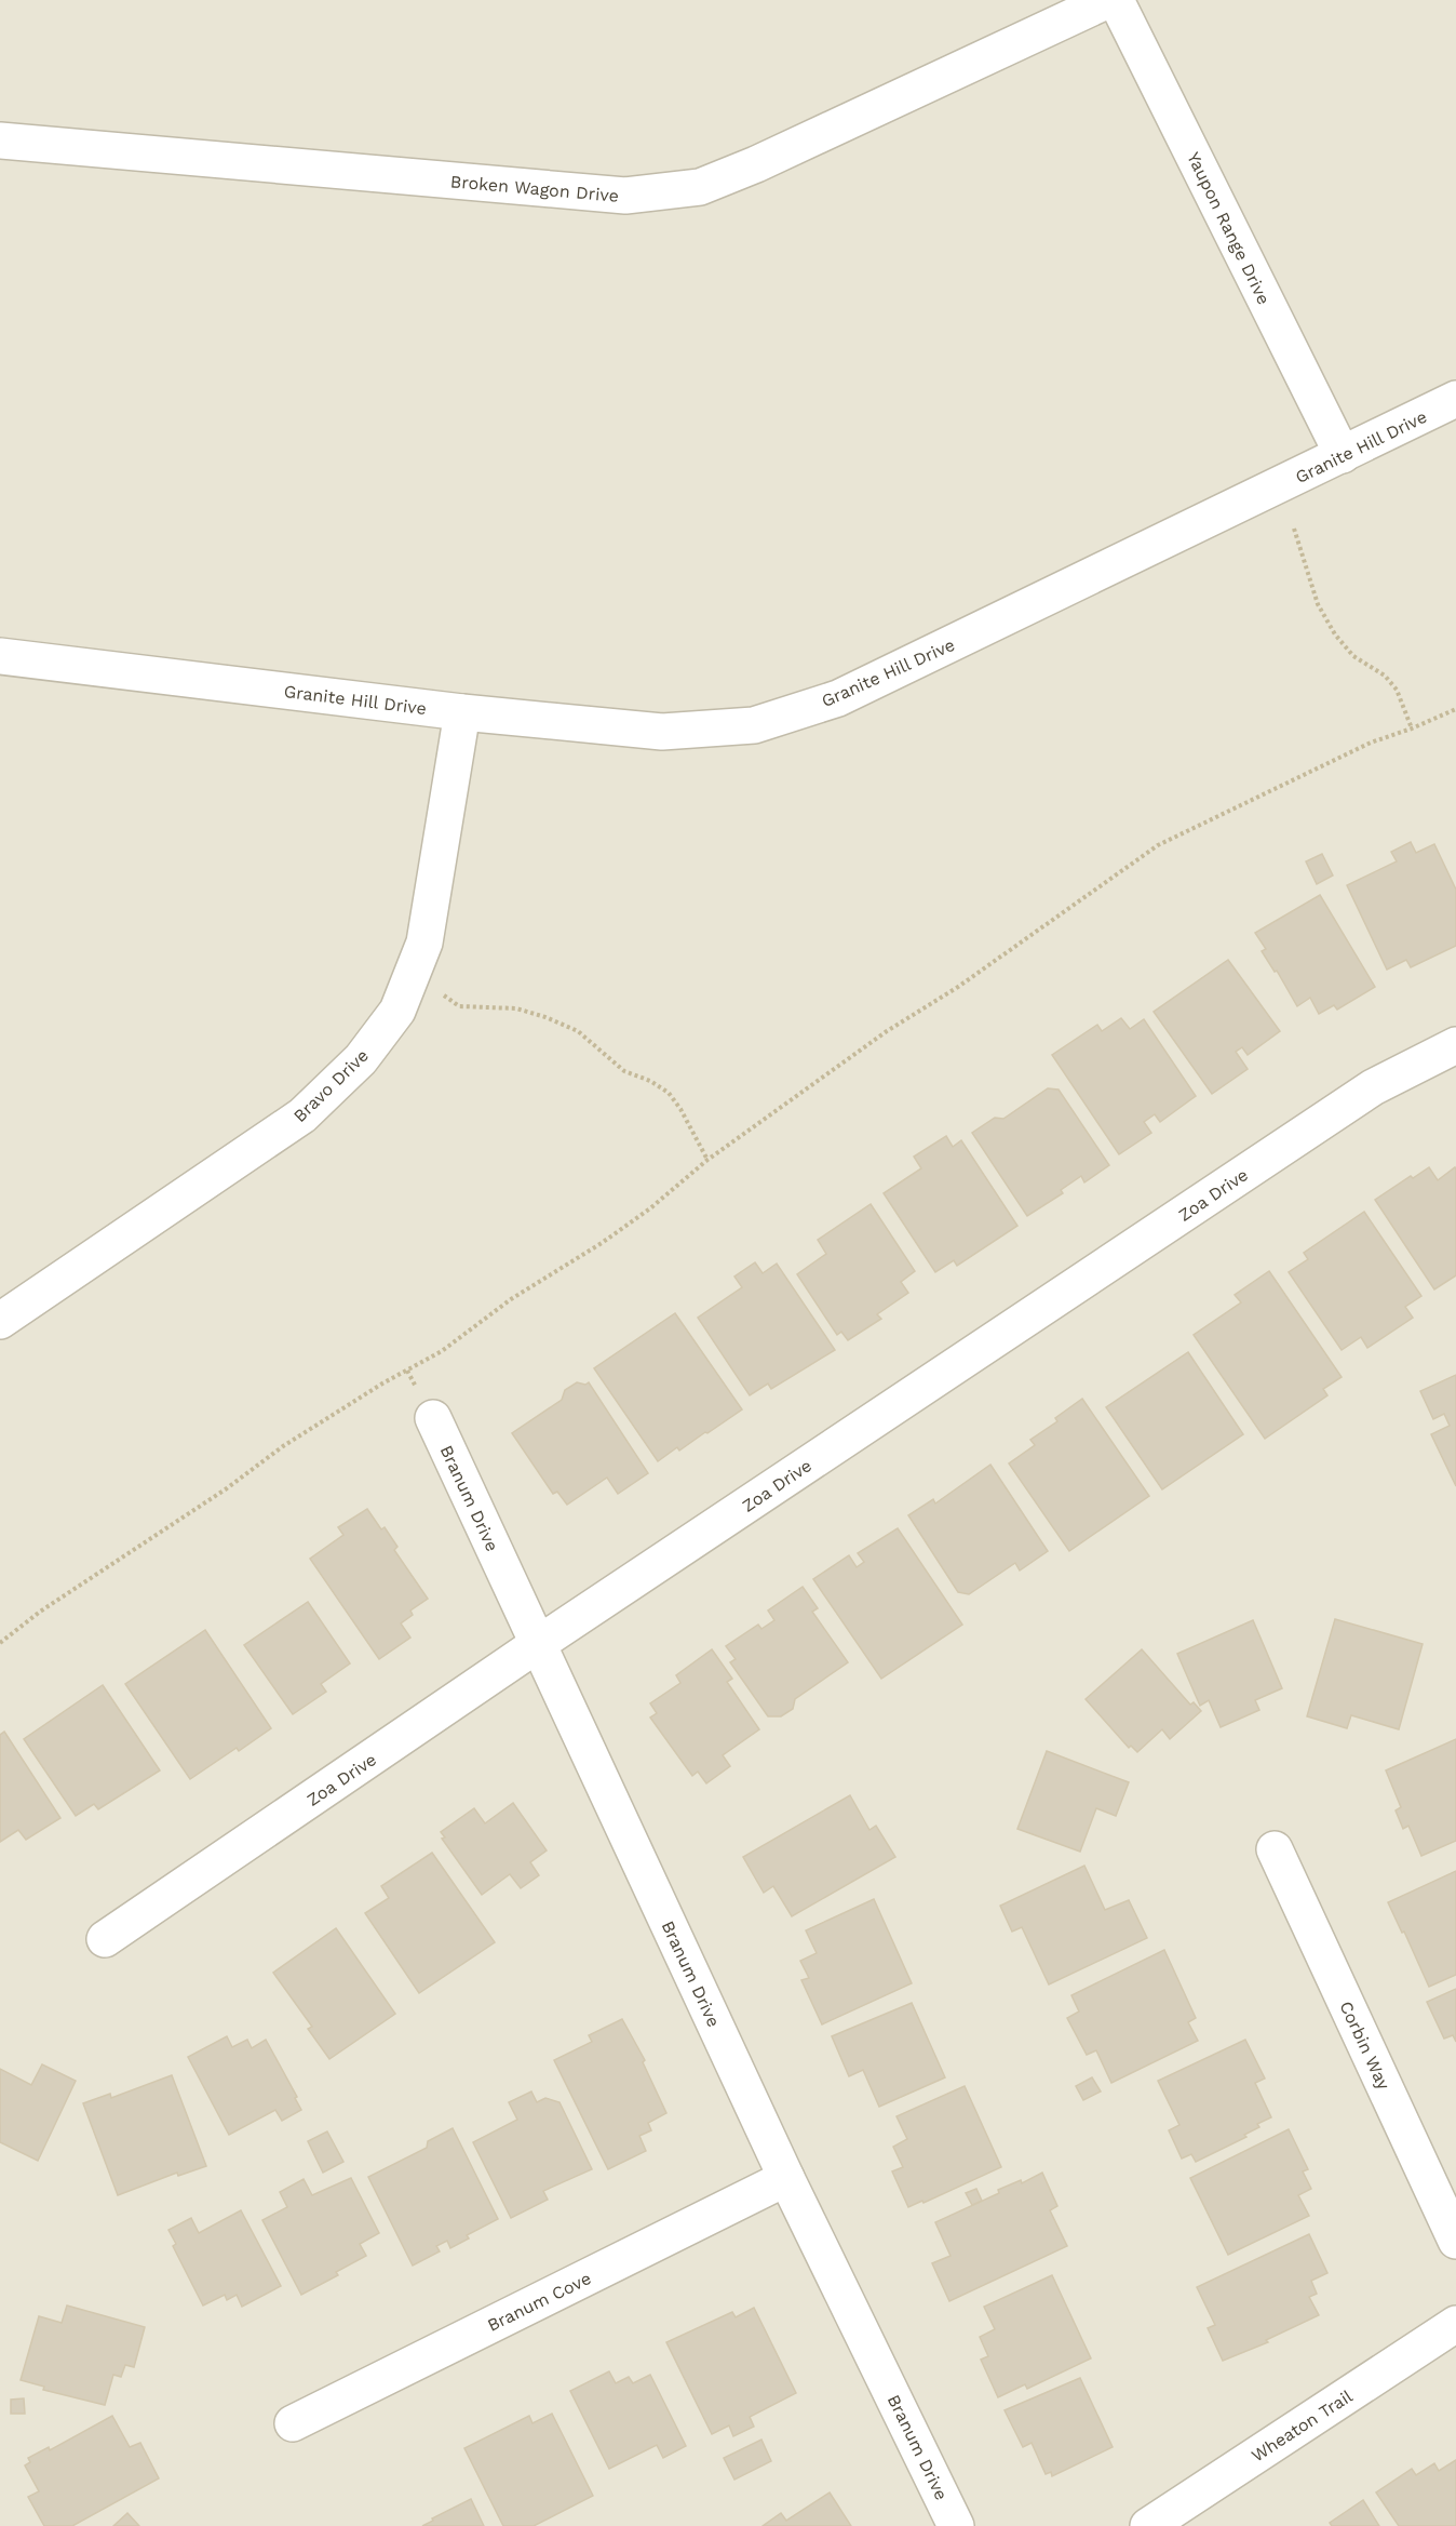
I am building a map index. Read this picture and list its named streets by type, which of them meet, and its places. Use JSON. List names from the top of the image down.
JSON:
{
  "streets": {
    "street": [
      "Broken Wagon Drive",
      "Yaupon Range Drive",
      "Granite Hill Drive",
      "Bravo Drive",
      "Zoa Drive",
      "Branum Drive",
      "Corbin Way",
      "Branum Cove",
      "Wheaton Trail"
    ]
  },
  "crossings": [
    ["Yaupon Range Drive", "Granite Hill Drive"],
    ["Granite Hill Drive", "Bravo Drive"],
    ["Zoa Drive", "Branum Drive"],
    ["Branum Drive", "Branum Cove"]
  ]
}
